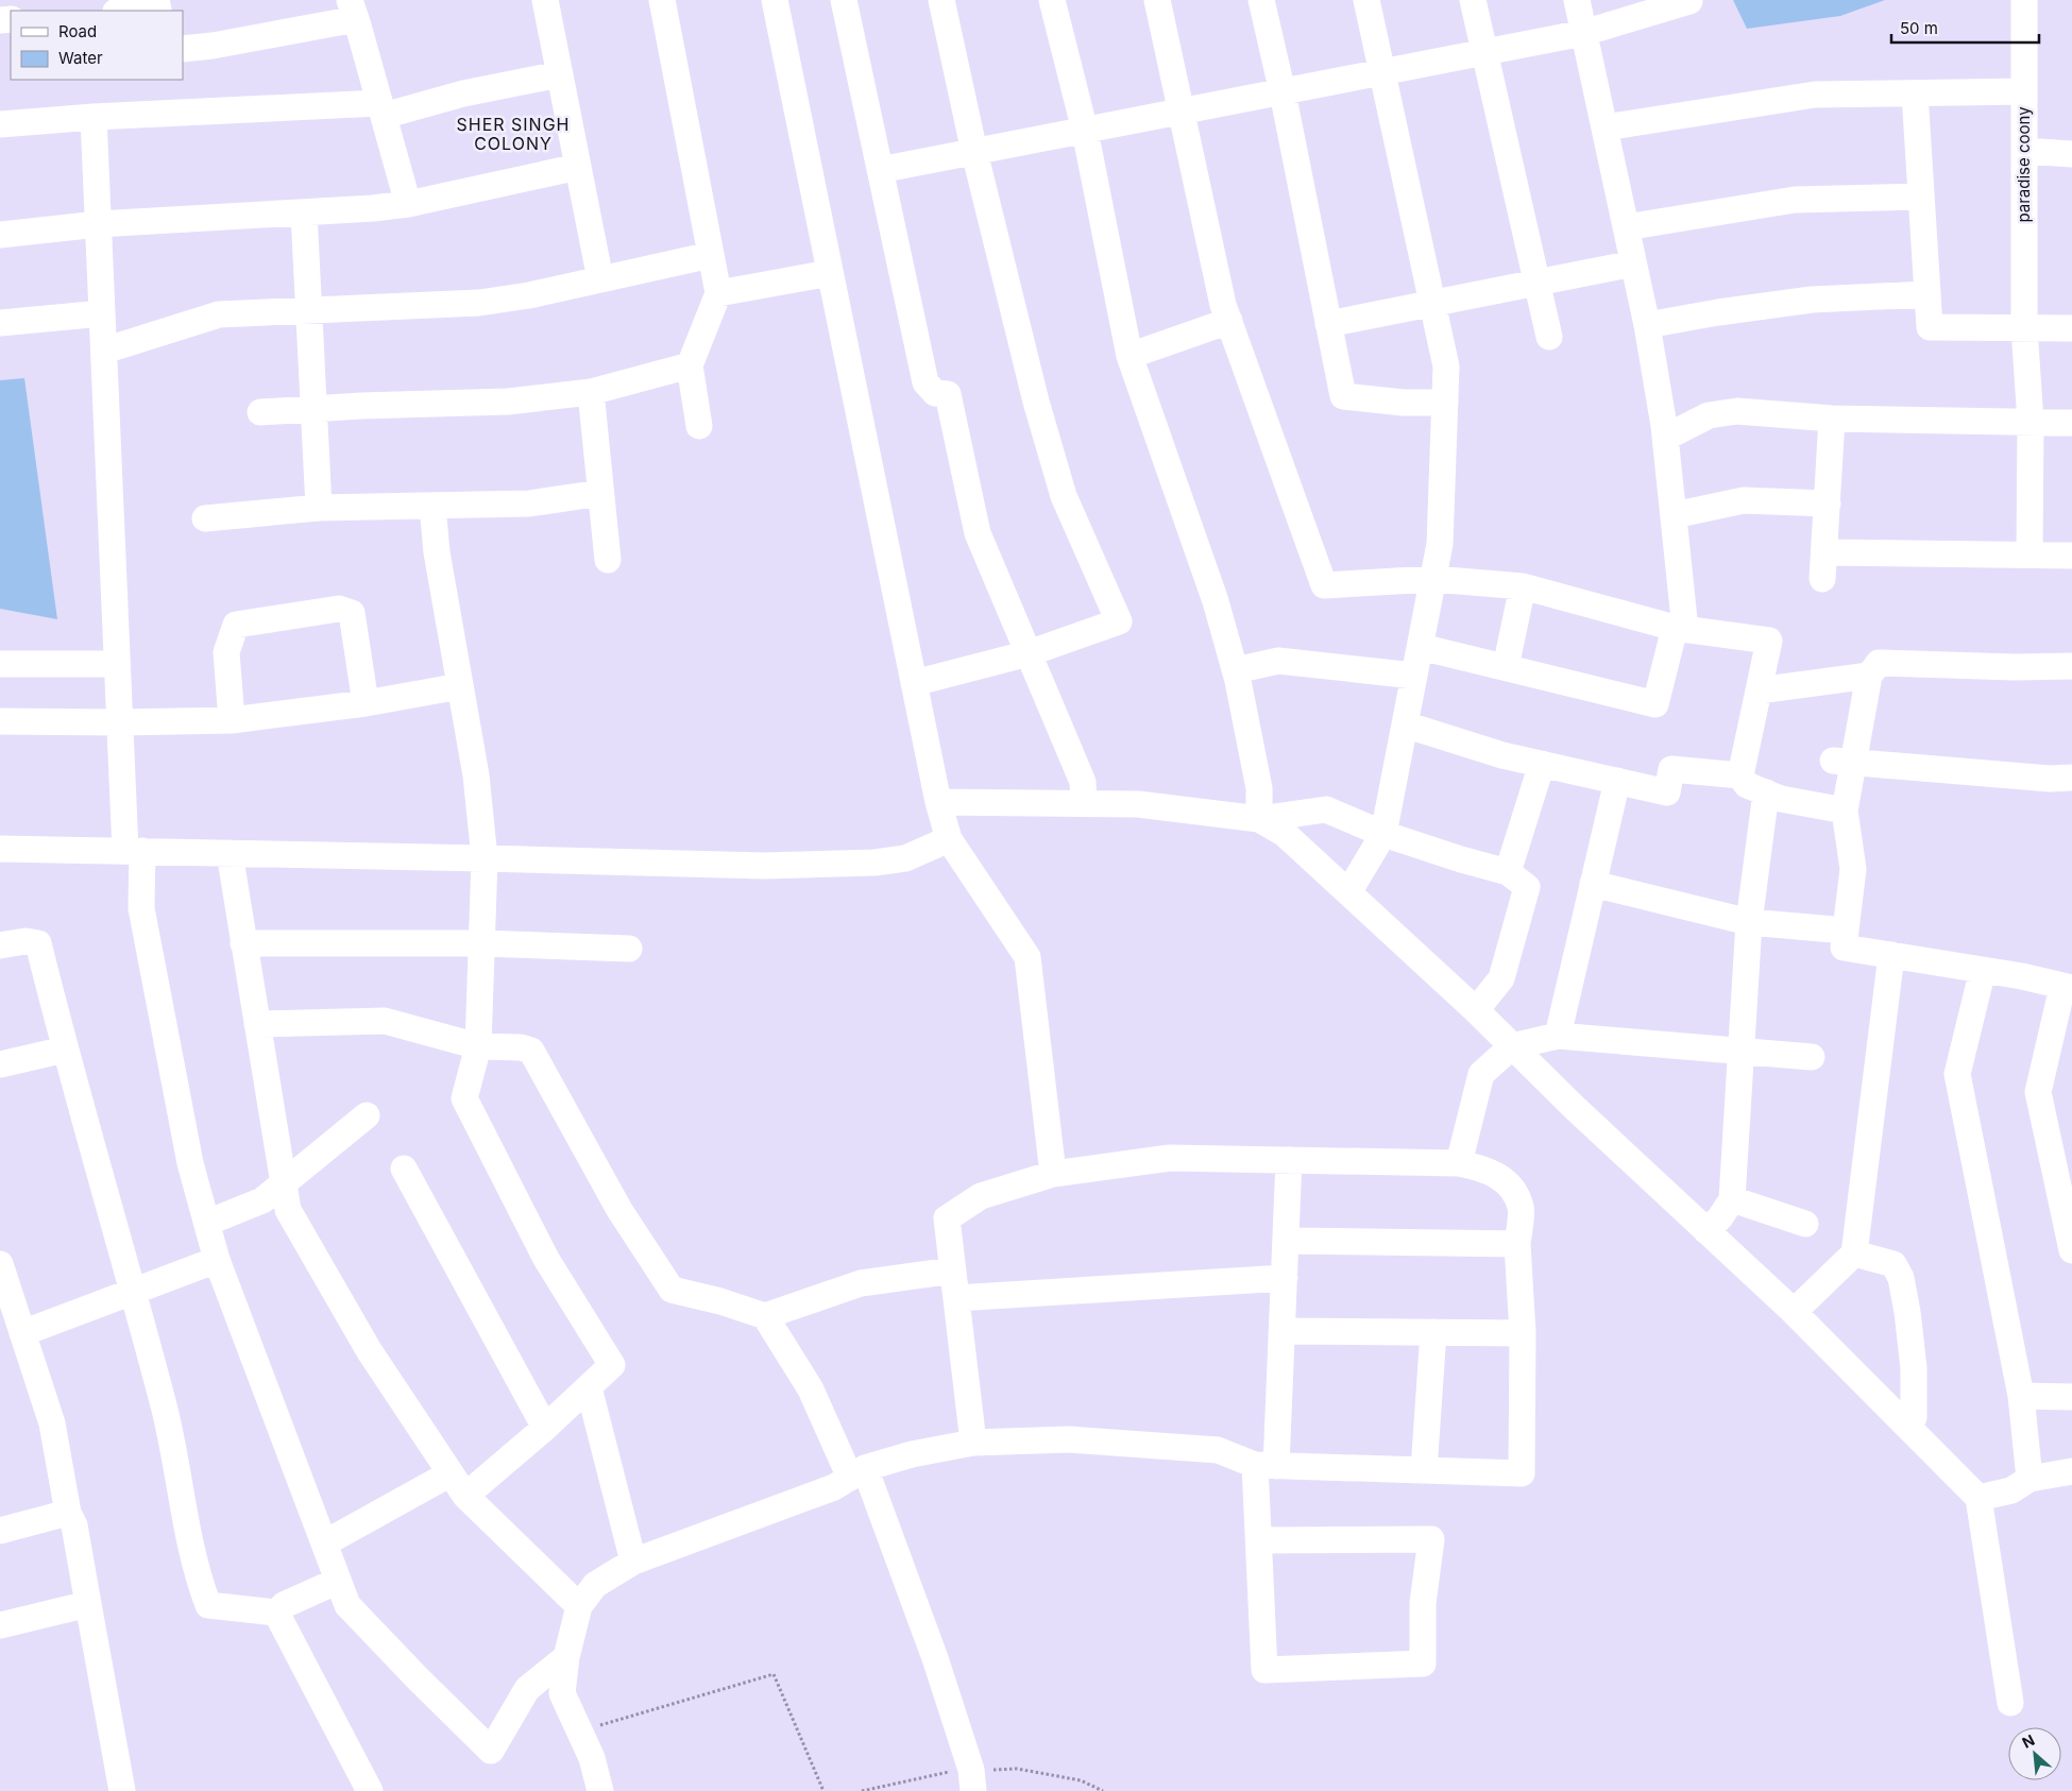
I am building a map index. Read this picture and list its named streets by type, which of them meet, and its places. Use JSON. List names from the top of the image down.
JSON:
{
  "streets": {
    "street": ["paradise coony"]
  },
  "districts": ["SHER SINGH COLONY"],
  "legend": ["Road", "Water"],
  "scale_bar": "50 m",
  "north": "top left"
}
